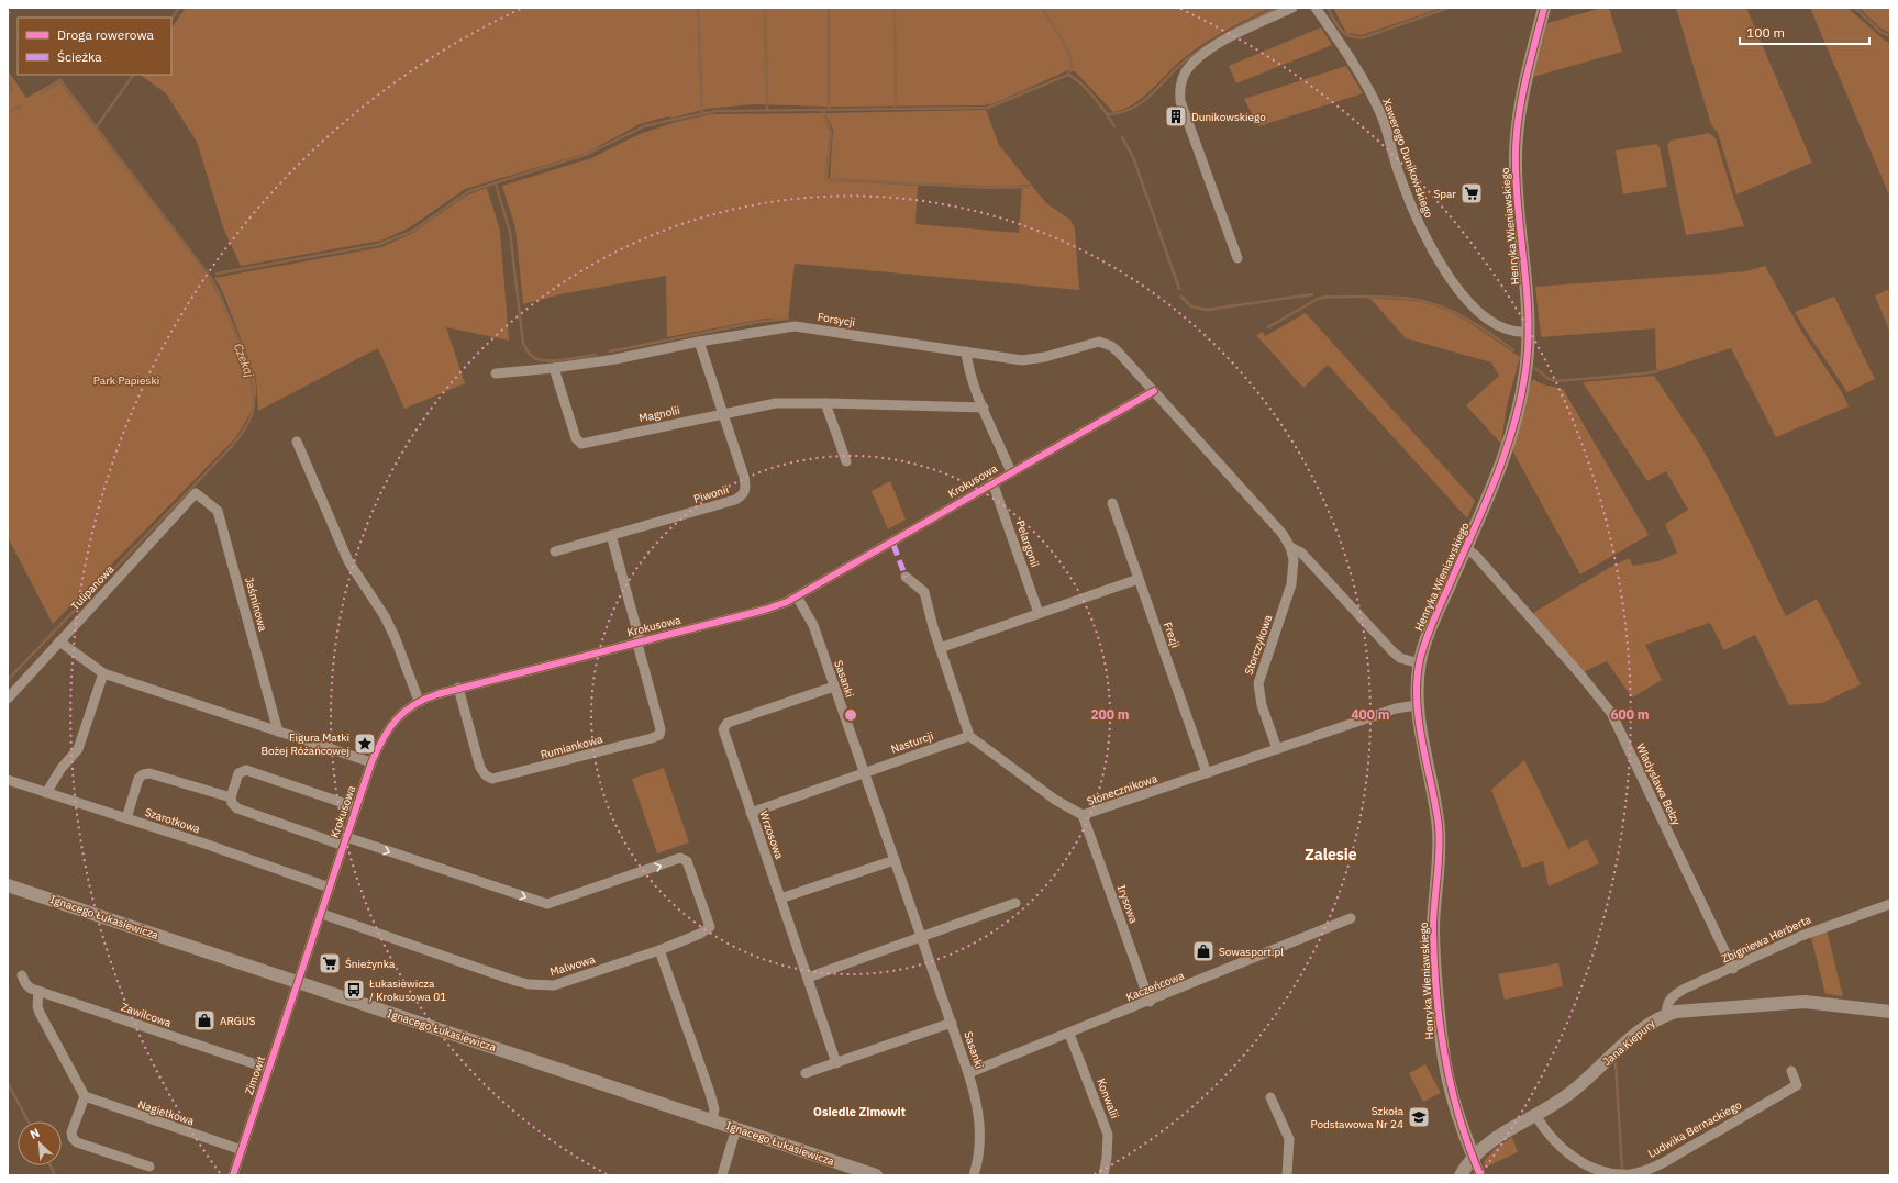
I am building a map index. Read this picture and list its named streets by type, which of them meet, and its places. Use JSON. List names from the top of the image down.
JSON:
{
  "streets": {
    "street": [
      "Xawerego Dunikowskiego",
      "Henryka Wieniawskiego",
      "Forsycji",
      "Magnolii",
      "Krokusowa",
      "Piwonii",
      "Pelargonii",
      "Tulipanowa",
      "Jaśminowa",
      "Frezji",
      "Storczykowa",
      "Sasanki",
      "Nasturcji",
      "Rumiankowa",
      "Władysława Bełzy",
      "Słonecznikowa",
      "Szarotkowa",
      "Wrzosowa",
      "Irysowa",
      "Ignacego Łukasiewicza",
      "Zbigniewa Herberta",
      "Malwowa",
      "Kaczeńcowa",
      "Zawilcowa",
      "Jana Kiepury",
      "Zimowit",
      "Konwalii",
      "Nagietkowa",
      "Ludwika Bernackiego"
    ]
  },
  "crossings": [
    ["Xawerego Dunikowskiego", "Henryka Wieniawskiego"],
    ["Henryka Wieniawskiego", "Storczykowa"],
    ["Henryka Wieniawskiego", "Władysława Bełzy"],
    ["Henryka Wieniawskiego", "Słonecznikowa"],
    ["Henryka Wieniawskiego", "Jana Kiepury"],
    ["Forsycji", "Magnolii"],
    ["Forsycji", "Krokusowa"],
    ["Forsycji", "Piwonii"],
    ["Forsycji", "Storczykowa"],
    ["Magnolii", "Piwonii"],
    ["Krokusowa", "Pelargonii"],
    ["Krokusowa", "Storczykowa"],
    ["Krokusowa", "Sasanki"],
    ["Krokusowa", "Rumiankowa"],
    ["Krokusowa", "Szarotkowa"],
    ["Krokusowa", "Ignacego Łukasiewicza"],
    ["Krokusowa", "Malwowa"],
    ["Krokusowa", "Zimowit"],
    ["Tulipanowa", "Jaśminowa"],
    ["Frezji", "Słonecznikowa"],
    ["Storczykowa", "Słonecznikowa"],
    ["Sasanki", "Nasturcji"],
    ["Sasanki", "Wrzosowa"],
    ["Sasanki", "Kaczeńcowa"],
    ["Nasturcji", "Słonecznikowa"],
    ["Władysława Bełzy", "Zbigniewa Herberta"],
    ["Słonecznikowa", "Irysowa"],
    ["Irysowa", "Kaczeńcowa"],
    ["Ignacego Łukasiewicza", "Zimowit"],
    ["Zbigniewa Herberta", "Jana Kiepury"],
    ["Kaczeńcowa", "Konwalii"],
    ["Zawilcowa", "Zimowit"],
    ["Jana Kiepury", "Ludwika Bernackiego"],
    ["Zimowit", "Nagietkowa"]
  ],
  "districts": ["Zalesie", "Osiedle Zimowit"],
  "water": ["Czekaj"],
  "parks": ["Park Papieski"],
  "places": {
    "building": ["Dunikowskiego"],
    "supermarket": ["Spar", "Śnieżynka"],
    "place": ["Figura Matki Bożej Różańcowej"],
    "shop": ["Sowasport.pl", "ARGUS"],
    "bus stop": ["Łukasiewicza / Krokusowa 01"],
    "school or university": ["Szkoła Podstawowa Nr 24"]
  },
  "legend": ["Droga rowerowa", "Ścieżka"],
  "scale_bar": "100 m",
  "north": "top left",
  "rings": ["200 m", "400 m", "600 m"]
}
